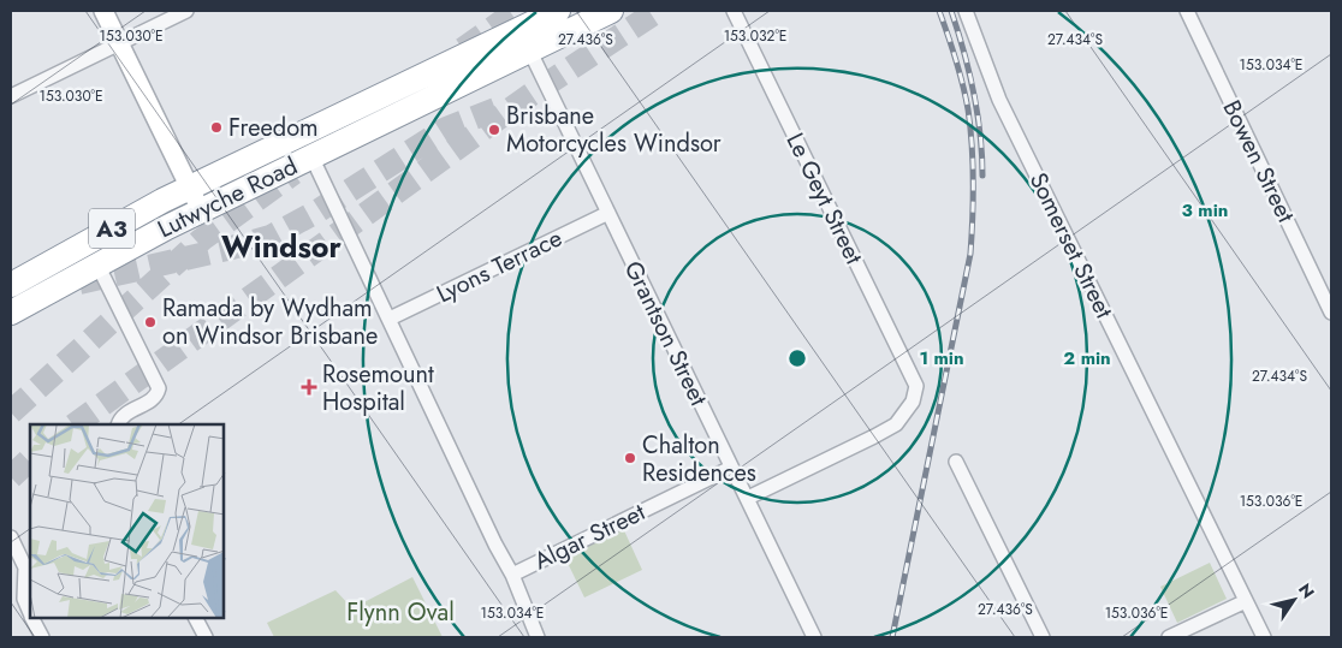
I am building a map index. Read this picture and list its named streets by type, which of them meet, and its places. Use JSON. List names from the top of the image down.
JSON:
{
  "streets": {
    "highway": ["Lutwyche Road", "A3"],
    "street": [
      "Bowen Street",
      "Le Geyt Street",
      "Somerset Street",
      "Lyons Terrace",
      "Grantson Street",
      "Algar Street"
    ]
  },
  "crossings": [
    ["Lutwyche Road", "Grantson Street"],
    ["Le Geyt Street", "Grantson Street"],
    ["Lyons Terrace", "Grantson Street"],
    ["Grantson Street", "Algar Street"]
  ],
  "districts": ["Windsor"],
  "parks": ["Flynn Oval"],
  "places": {
    "other": [
      "Freedom",
      "Brisbane Motorcycles Windsor",
      "Ramada by Wydham on Windsor Brisbane",
      "Chalton Residences"
    ],
    "health": ["Rosemount Hospital"]
  },
  "north": "top right",
  "coordinates": [
    "153.030°E",
    "153.032°E",
    "27.436°S",
    "27.434°S",
    "153.034°E",
    "153.036°E"
  ],
  "rings": ["3 min", "1 min", "2 min"]
}
